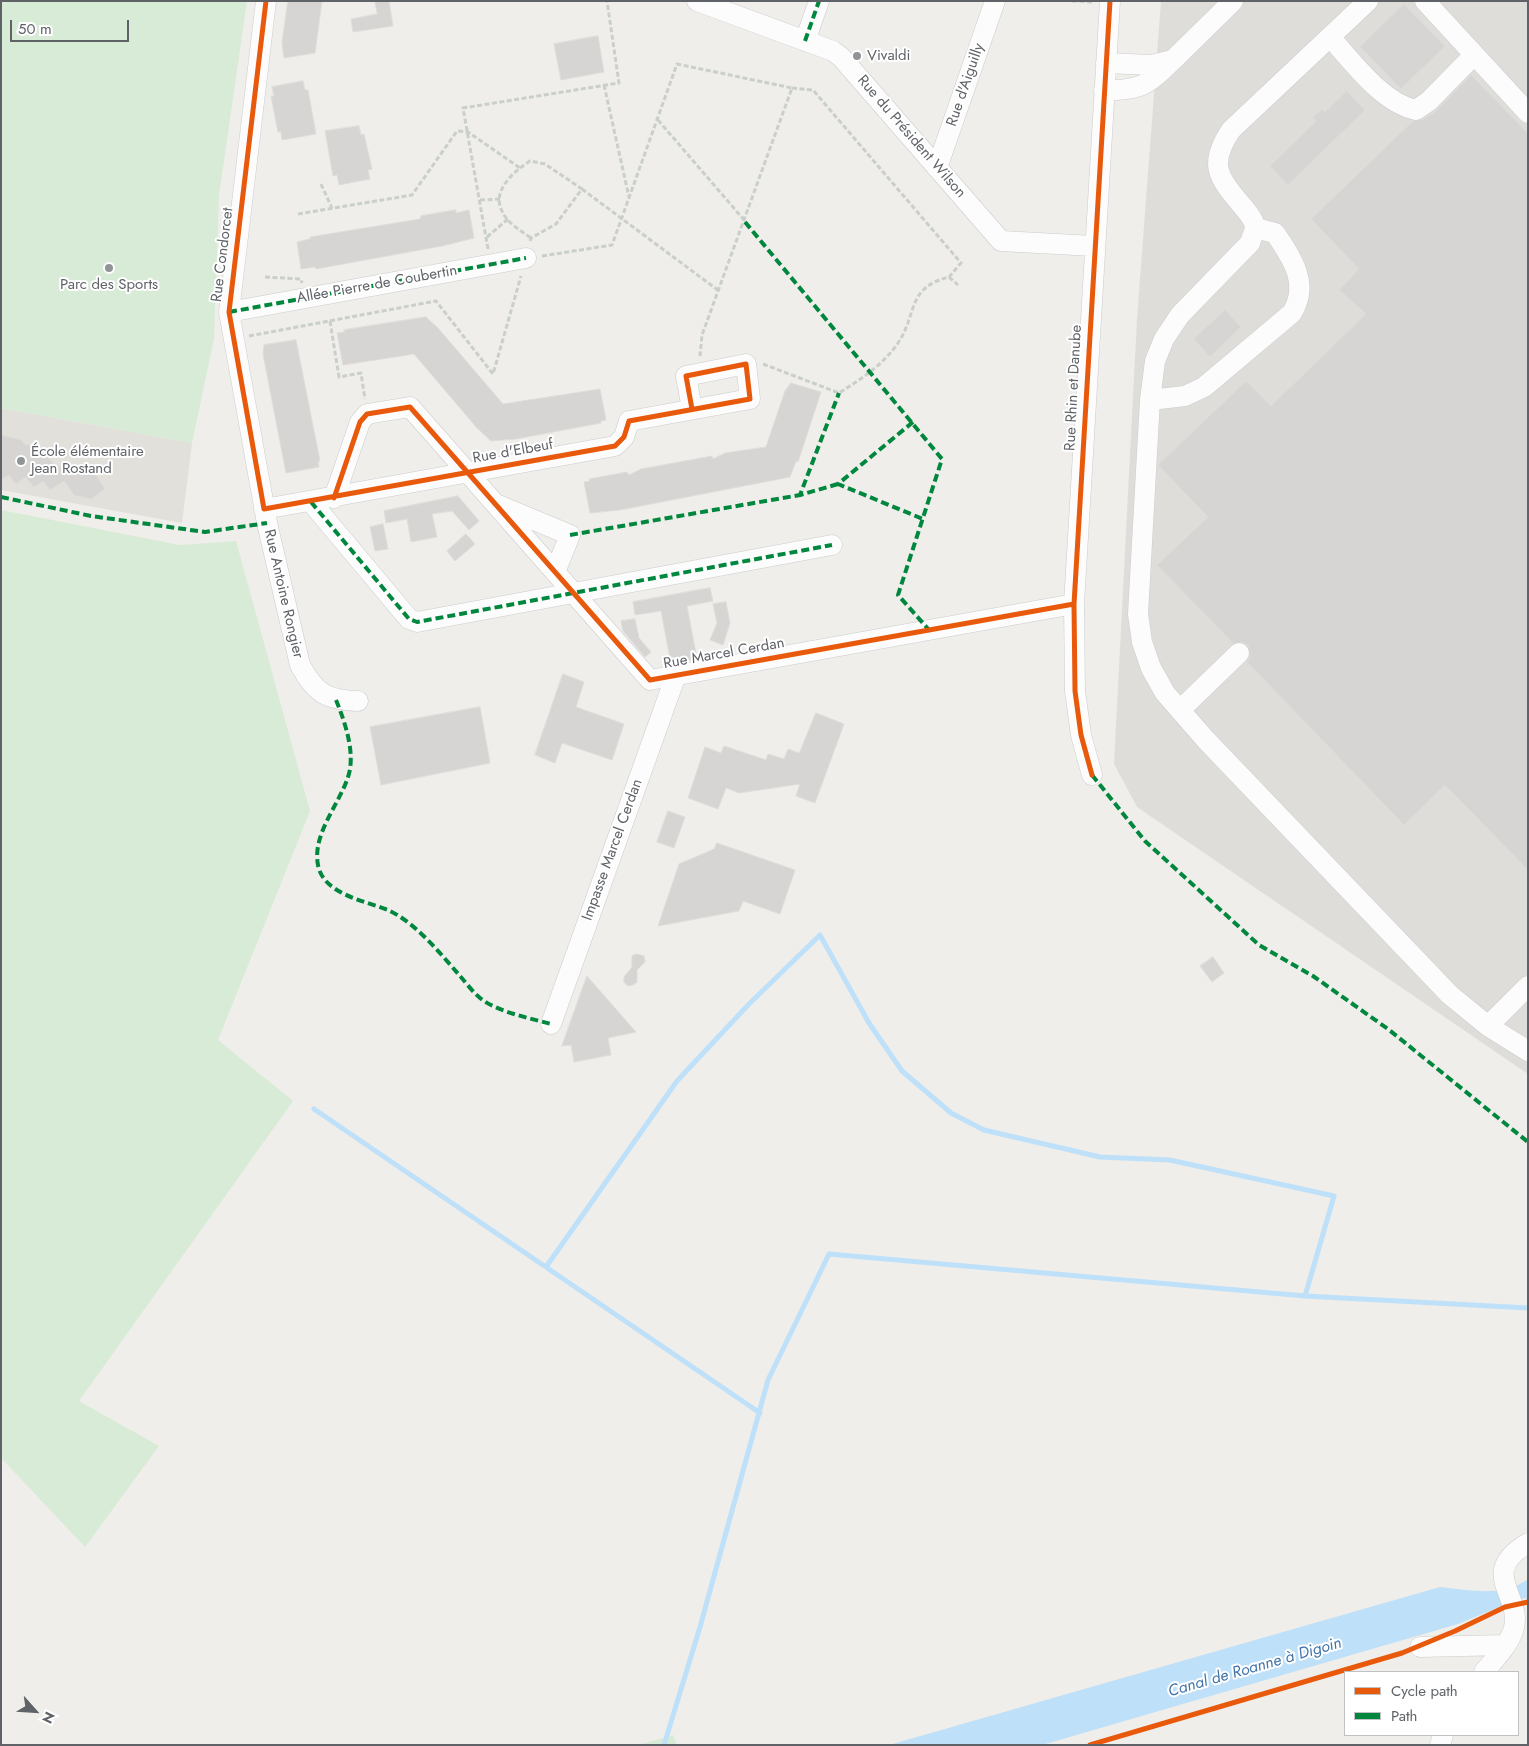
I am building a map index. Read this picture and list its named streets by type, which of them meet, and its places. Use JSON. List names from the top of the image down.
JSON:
{
  "streets": {
    "street": [
      "Rue d'Aiguilly",
      "Rue du Président Wilson",
      "Rue Condorcet",
      "Allée Pierre de Coubertin",
      "Rue Rhin et Danube",
      "Rue d'Elbeuf",
      "Rue Antoine Rongier",
      "Rue Marcel Cerdan",
      "Impasse Marcel Cerdan"
    ]
  },
  "crossings": [
    ["Rue d'Aiguilly", "Rue du Président Wilson"],
    ["Rue du Président Wilson", "Rue Rhin et Danube"],
    ["Rue Condorcet", "Allée Pierre de Coubertin"],
    ["Rue Condorcet", "Rue d'Elbeuf"],
    ["Rue Condorcet", "Rue Antoine Rongier"],
    ["Rue Rhin et Danube", "Rue Marcel Cerdan"],
    ["Rue d'Elbeuf", "Rue Antoine Rongier"],
    ["Rue d'Elbeuf", "Rue Marcel Cerdan"],
    ["Rue Marcel Cerdan", "Impasse Marcel Cerdan"]
  ],
  "water": ["Canal de Roanne à Digoin"],
  "places": ["Vivaldi", "Parc des Sports", "École élémentaire Jean Rostand"],
  "legend": ["Cycle path", "Path"],
  "scale_bar": "50 m",
  "north": "bottom right"
}
